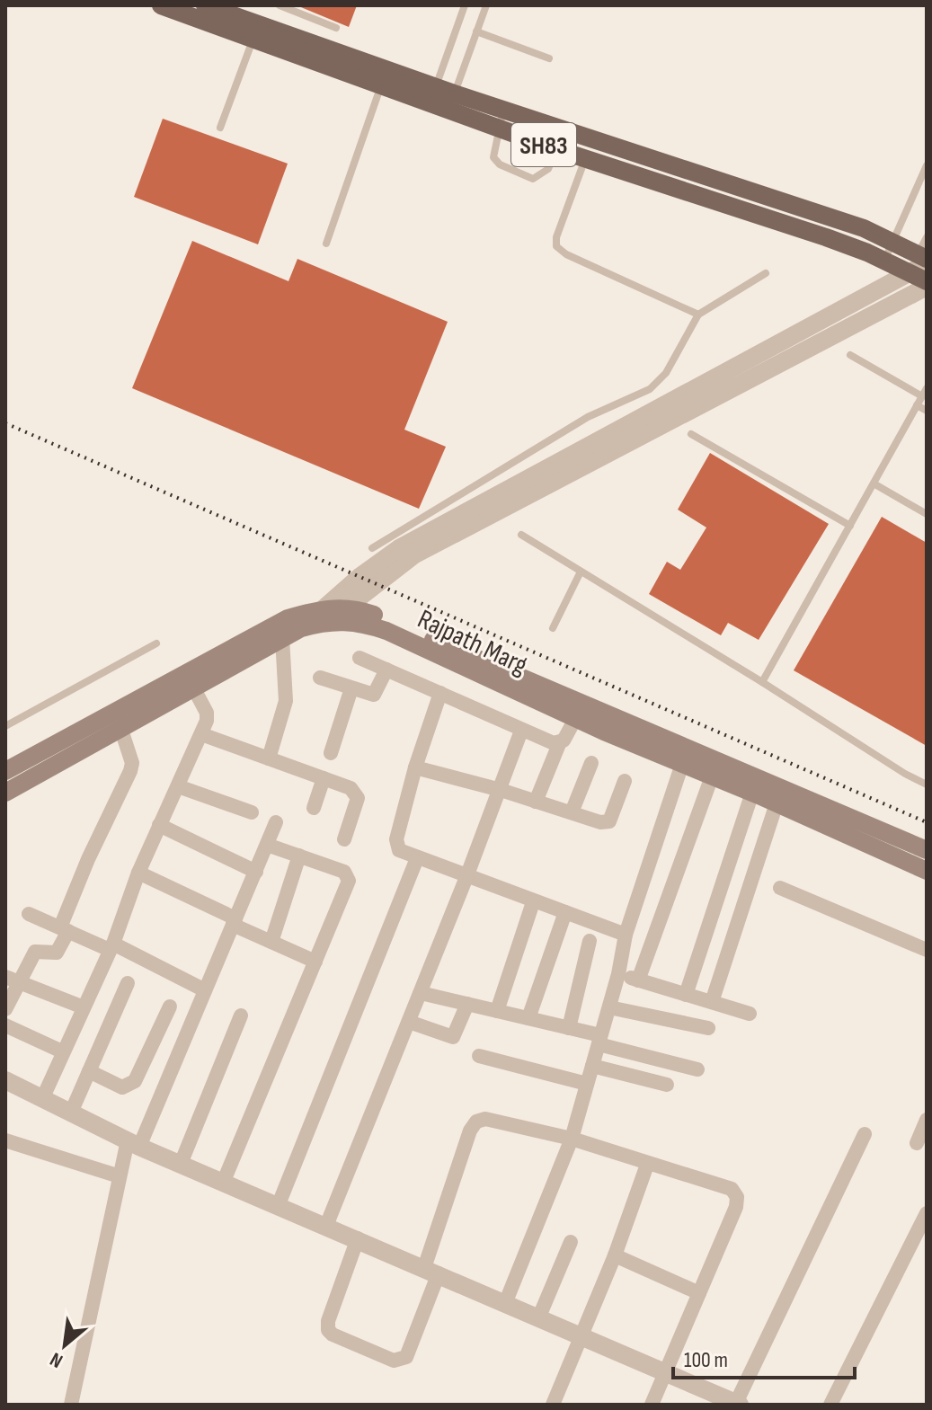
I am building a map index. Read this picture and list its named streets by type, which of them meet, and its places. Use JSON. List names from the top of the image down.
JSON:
{
  "streets": {
    "main road": ["SH83", "Rajpath Marg"]
  },
  "scale_bar": "100 m",
  "north": "bottom left"
}
